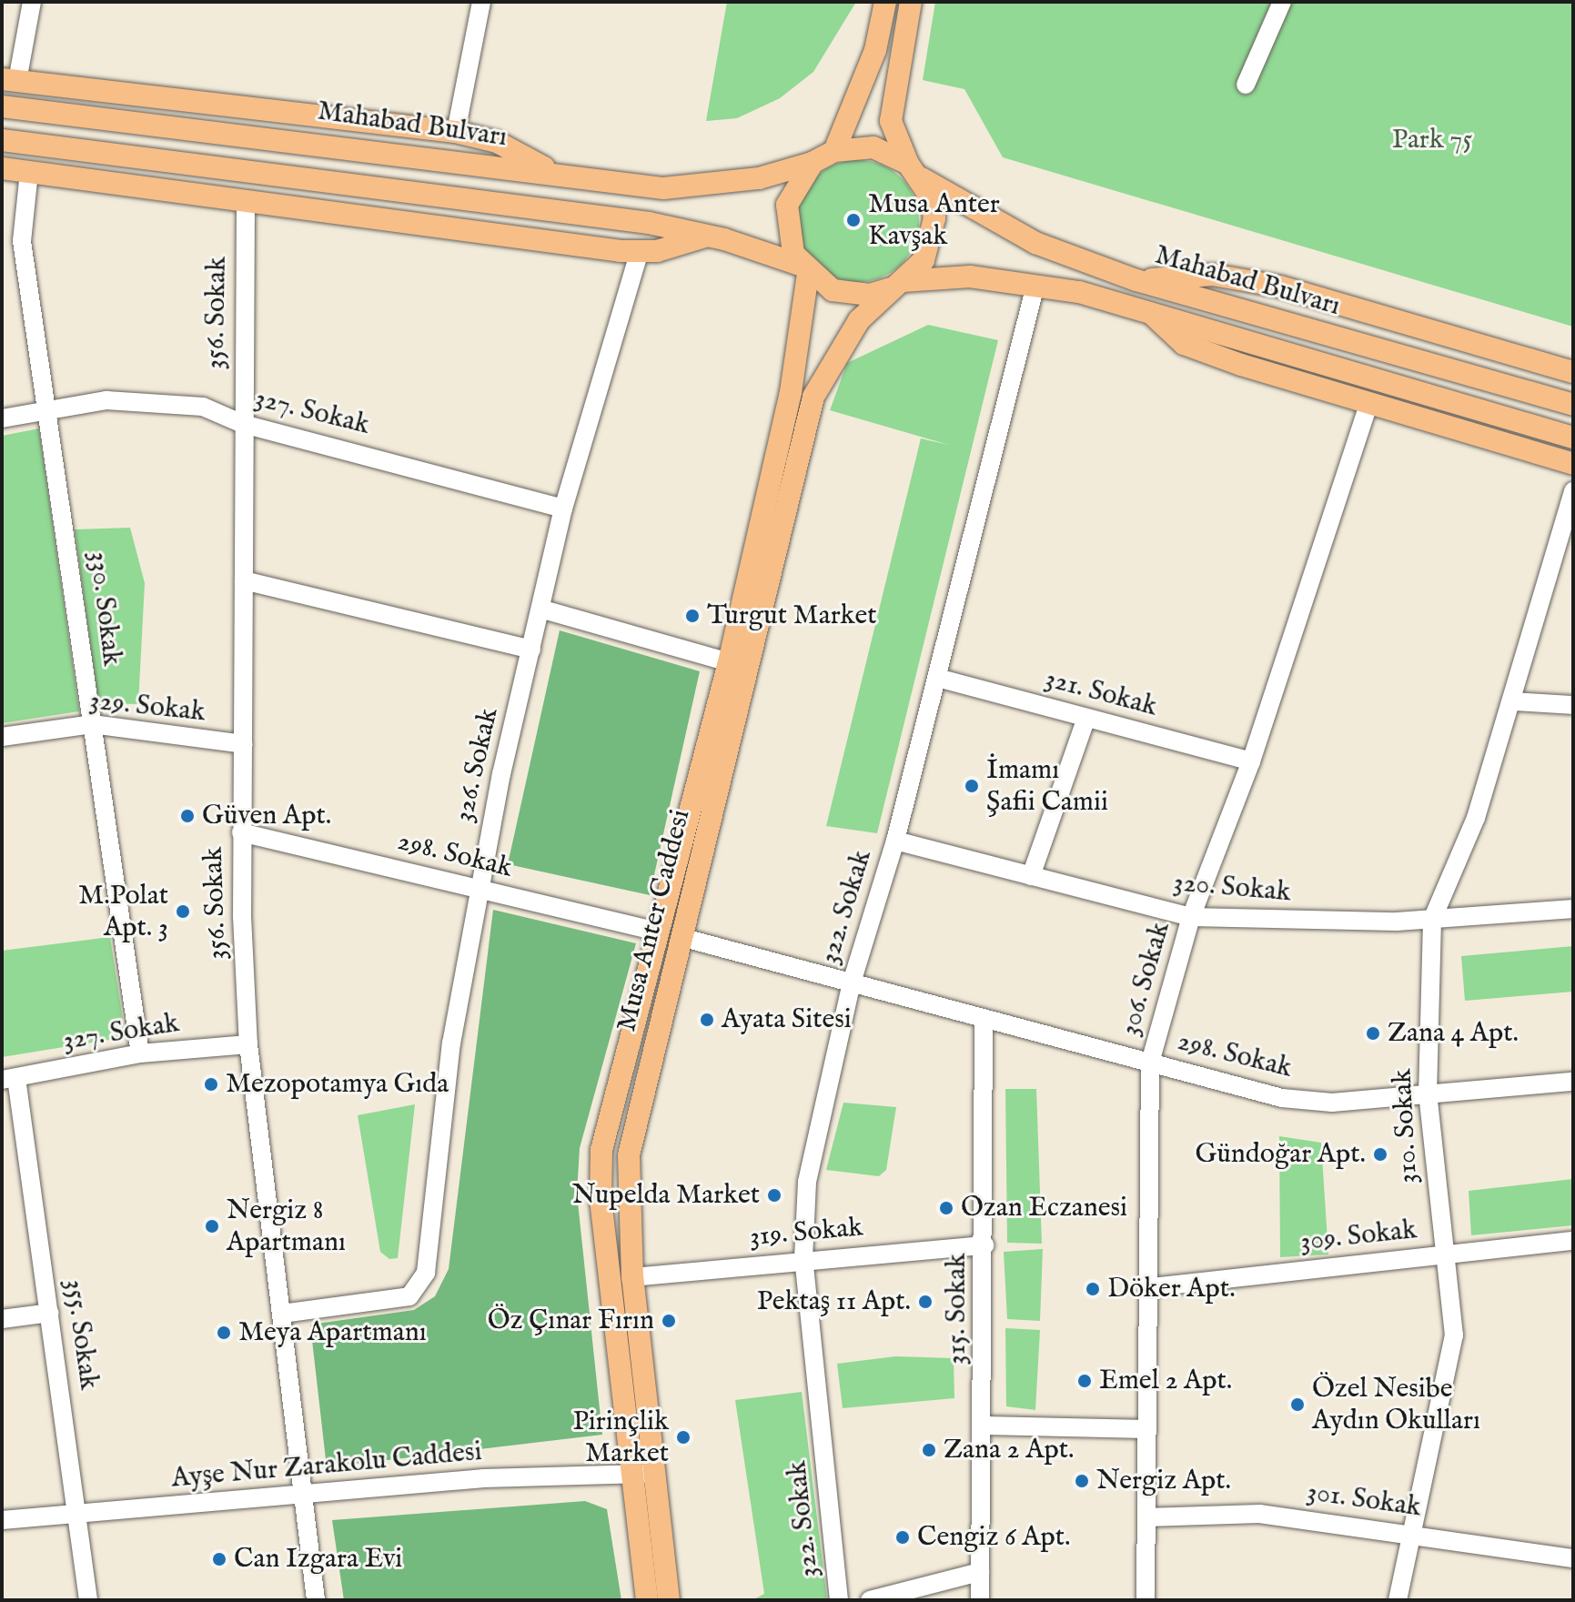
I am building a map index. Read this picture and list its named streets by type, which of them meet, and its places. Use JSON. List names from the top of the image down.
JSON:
{
  "streets": {
    "main road": ["Mahabad Bulvarı", "Musa Anter Caddesi"],
    "street": [
      "356. Sokak",
      "327. Sokak",
      "330. Sokak",
      "321. Sokak",
      "329. Sokak",
      "326. Sokak",
      "298. Sokak",
      "320. Sokak",
      "322. Sokak",
      "306. Sokak",
      "310. Sokak",
      "319. Sokak",
      "309. Sokak",
      "315. Sokak",
      "355. Sokak",
      "Ayşe Nur Zarakolu Caddesi",
      "301. Sokak"
    ]
  },
  "crossings": [
    ["Mahabad Bulvarı", "322. Sokak"],
    ["Mahabad Bulvarı", "Musa Anter Caddesi"],
    ["356. Sokak", "327. Sokak"],
    ["356. Sokak", "329. Sokak"],
    ["356. Sokak", "326. Sokak"],
    ["356. Sokak", "298. Sokak"],
    ["356. Sokak", "Ayşe Nur Zarakolu Caddesi"],
    ["327. Sokak", "330. Sokak"],
    ["327. Sokak", "326. Sokak"],
    ["327. Sokak", "355. Sokak"],
    ["330. Sokak", "329. Sokak"],
    ["321. Sokak", "322. Sokak"],
    ["321. Sokak", "306. Sokak"],
    ["326. Sokak", "298. Sokak"],
    ["298. Sokak", "322. Sokak"],
    ["298. Sokak", "Musa Anter Caddesi"],
    ["298. Sokak", "306. Sokak"],
    ["298. Sokak", "310. Sokak"],
    ["298. Sokak", "315. Sokak"],
    ["320. Sokak", "322. Sokak"],
    ["320. Sokak", "306. Sokak"],
    ["320. Sokak", "310. Sokak"],
    ["322. Sokak", "319. Sokak"],
    ["Musa Anter Caddesi", "319. Sokak"],
    ["Musa Anter Caddesi", "Ayşe Nur Zarakolu Caddesi"],
    ["306. Sokak", "309. Sokak"],
    ["306. Sokak", "301. Sokak"],
    ["310. Sokak", "309. Sokak"],
    ["310. Sokak", "301. Sokak"],
    ["319. Sokak", "315. Sokak"],
    ["355. Sokak", "Ayşe Nur Zarakolu Caddesi"]
  ],
  "parks": ["Park 75"],
  "places": [
    "Musa Anter Kavşak",
    "Turgut Market",
    "İmamı Şafii Camii",
    "Güven Apt.",
    "M.Polat Apt. 3",
    "Ayata Sitesi",
    "Zana 4 Apt.",
    "Mezopotamya Gıda",
    "Gündoğar Apt.",
    "Nupelda Market",
    "Ozan Eczanesi",
    "Nergiz 8 Apartmanı",
    "Döker Apt.",
    "Pektaş 11 Apt.",
    "Öz Çınar Fırın",
    "Meya Apartmanı",
    "Emel 2 Apt.",
    "Özel Nesibe Aydın Okulları",
    "Pirinçlik Market",
    "Zana 2 Apt.",
    "Nergiz Apt.",
    "Cengiz 6 Apt.",
    "Can Izgara Evi"
  ]
}
